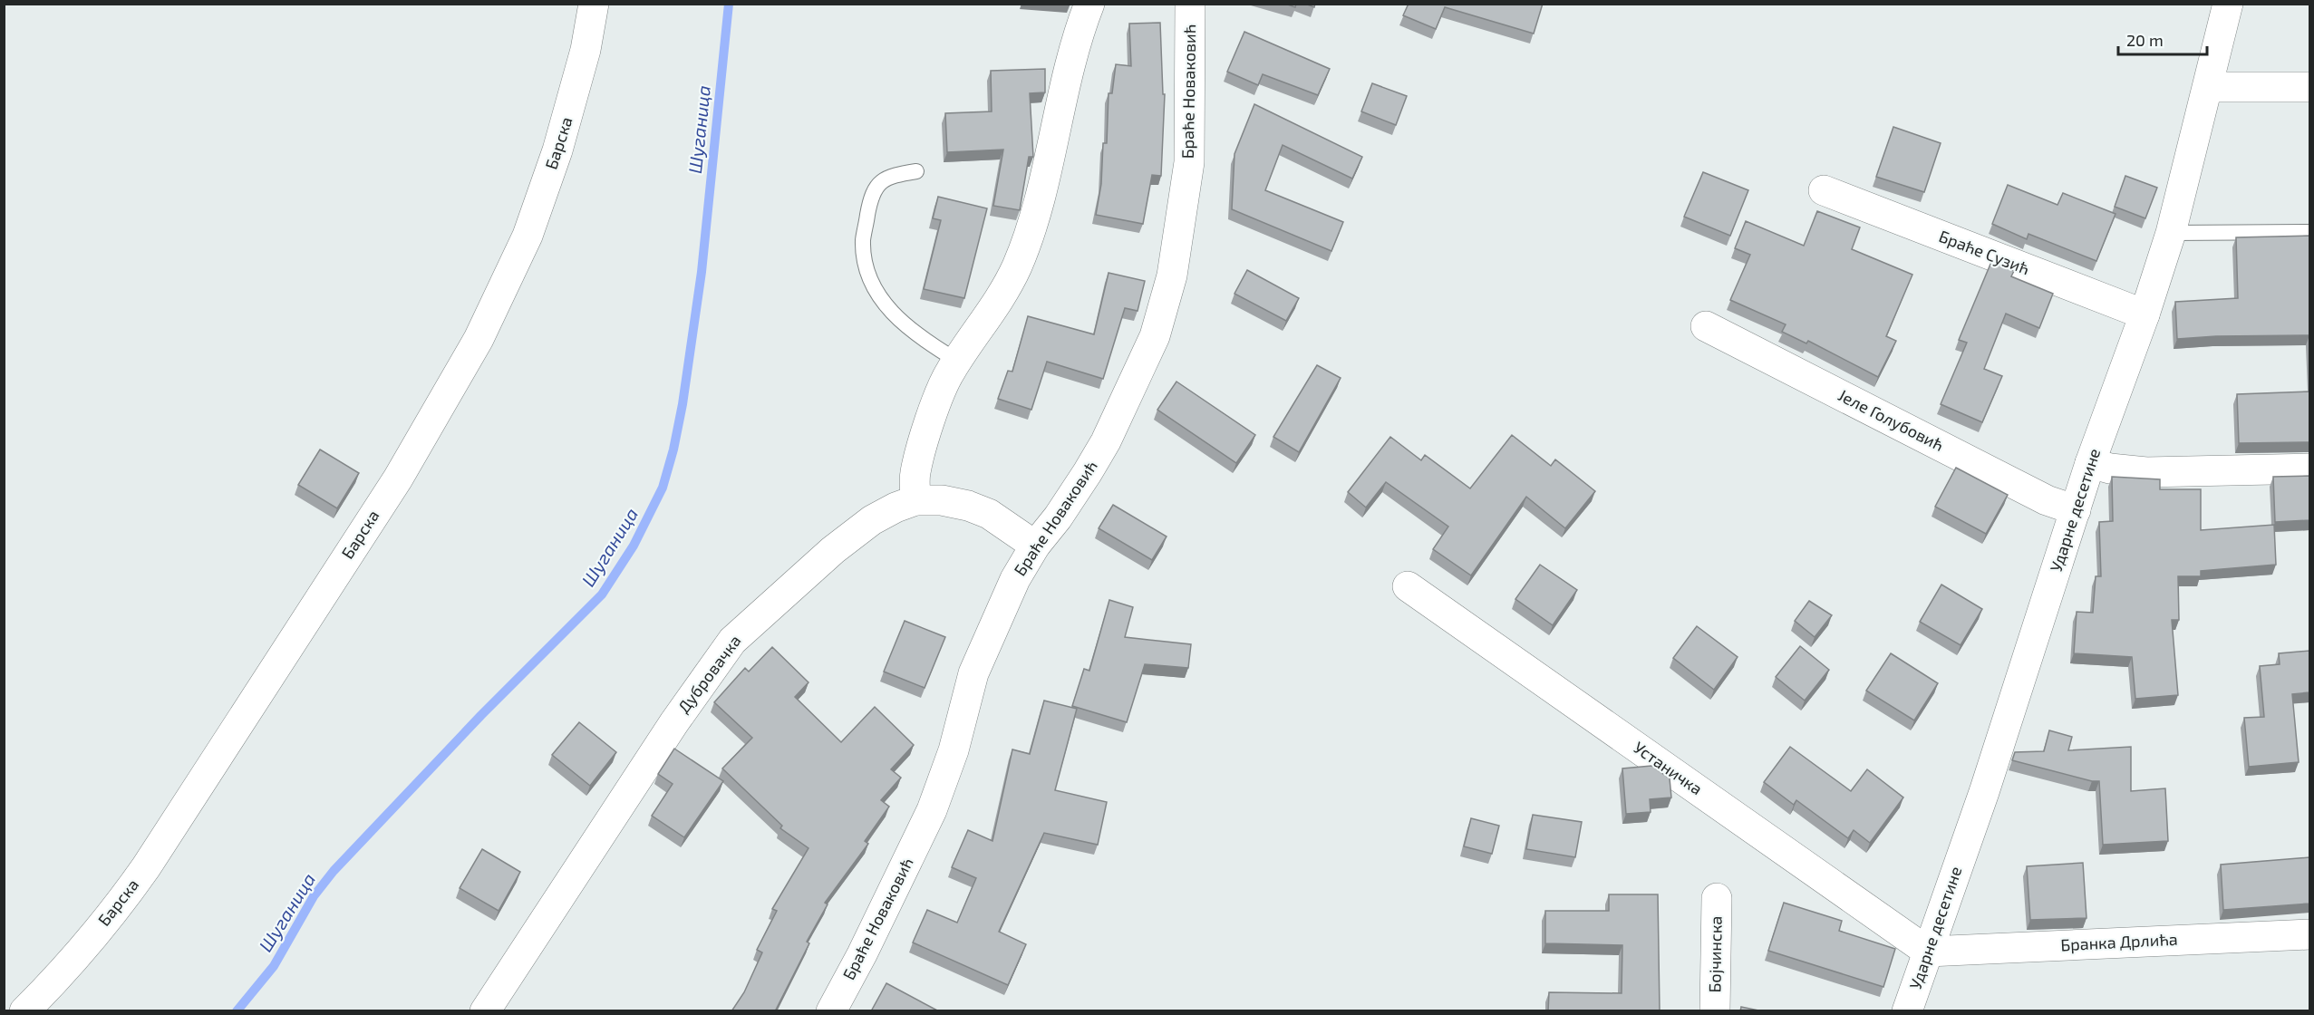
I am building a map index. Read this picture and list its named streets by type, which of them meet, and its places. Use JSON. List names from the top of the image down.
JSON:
{
  "streets": {
    "street": [
      "Браће Новаковић",
      "Барска",
      "Браће Сузић",
      "Јеле Голубовић",
      "Ударне десетине",
      "Дубровачка",
      "Устаничка",
      "Бранка Дрлића",
      "Бојчинска"
    ]
  },
  "crossings": [
    ["Браће Новаковић", "Дубровачка"],
    ["Браће Сузић", "Ударне десетине"],
    ["Јеле Голубовић", "Ударне десетине"],
    ["Ударне десетине", "Устаничка"],
    ["Ударне десетине", "Бранка Дрлића"],
    ["Устаничка", "Бранка Дрлића"]
  ],
  "water": ["Шуганица"],
  "scale_bar": "20 m"
}
